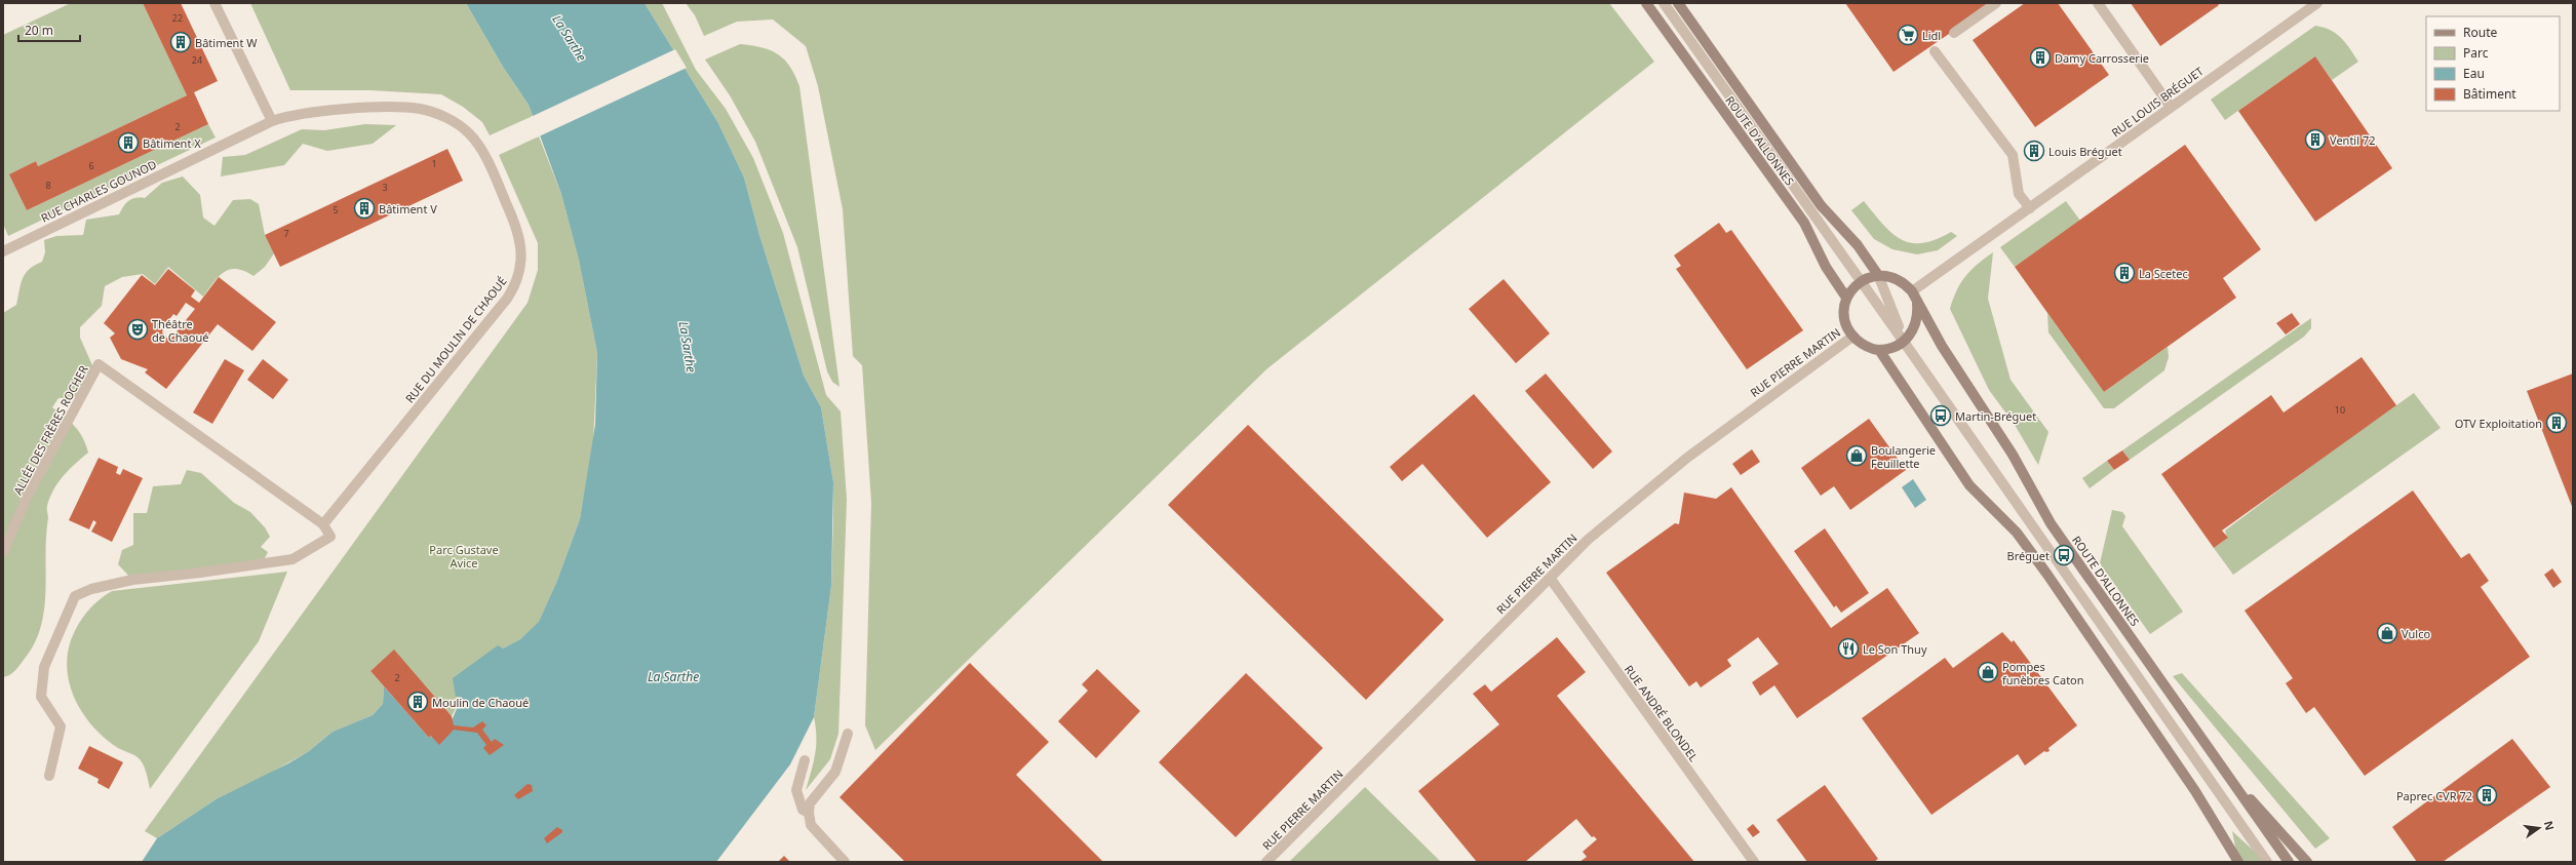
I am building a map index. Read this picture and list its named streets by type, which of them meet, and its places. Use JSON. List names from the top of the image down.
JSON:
{
  "streets": {
    "main road": ["ROUTE D'ALLONNES"],
    "street": [
      "RUE LOUIS BRÉGUET",
      "RUE CHARLES GOUNOD",
      "RUE DU MOULIN DE CHAOUÉ",
      "RUE PIERRE MARTIN",
      "ALLÉE DES FRÈRES ROCHER",
      "RUE ANDRÉ BLONDEL"
    ]
  },
  "crossings": [
    ["RUE LOUIS BRÉGUET", "ROUTE D'ALLONNES"],
    ["RUE CHARLES GOUNOD", "RUE DU MOULIN DE CHAOUÉ"],
    ["RUE DU MOULIN DE CHAOUÉ", "ALLÉE DES FRÈRES ROCHER"],
    ["RUE PIERRE MARTIN", "RUE ANDRÉ BLONDEL"]
  ],
  "water": ["La Sarthe"],
  "parks": ["Parc Gustave Avice"],
  "places": {
    "supermarket": ["Lidl"],
    "building": [
      "Bâtiment W",
      "Damy Carrosserie",
      "Ventil 72",
      "Bâtiment X",
      "Louis Bréguet",
      "Bâtiment V",
      "La Scetec",
      "OTV Exploitation",
      "Moulin de Chaoué",
      "Paprec CVR 72"
    ],
    "theatre": ["Théâtre de Chaoué"],
    "bus stop": ["Martin-Bréguet", "Bréguet"],
    "shop": ["Boulangerie Feuillette", "Vulco", "Pompes funèbres Caton"],
    "restaurant": ["Le Son Thuy"]
  },
  "house_numbers": [
    "22",
    "24",
    "2",
    "1",
    "6",
    "8",
    "3",
    "5",
    "7",
    "10",
    "2"
  ],
  "legend": [
    "Route",
    "Parc",
    "Eau",
    "Bâtiment"
  ],
  "scale_bar": "20 m",
  "north": "right"
}
